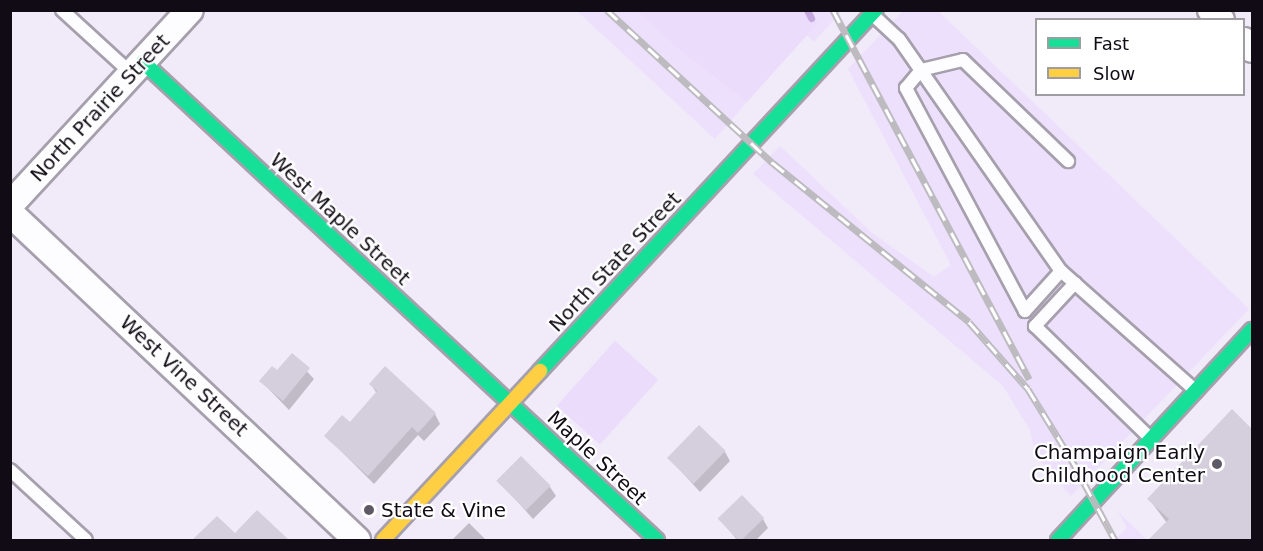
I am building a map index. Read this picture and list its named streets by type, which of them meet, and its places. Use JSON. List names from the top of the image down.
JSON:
{
  "streets": {
    "main road": ["West Maple Street", "North State Street", "Maple Street"],
    "street": ["North Prairie Street", "West Vine Street"]
  },
  "crossings": [
    ["North Prairie Street", "West Maple Street"],
    ["West Maple Street", "North State Street"],
    ["West Maple Street", "Maple Street"],
    ["North State Street", "Maple Street"]
  ],
  "places": ["Champaign Early Childhood Center", "State & Vine"],
  "legend": ["Fast", "Slow"]
}
